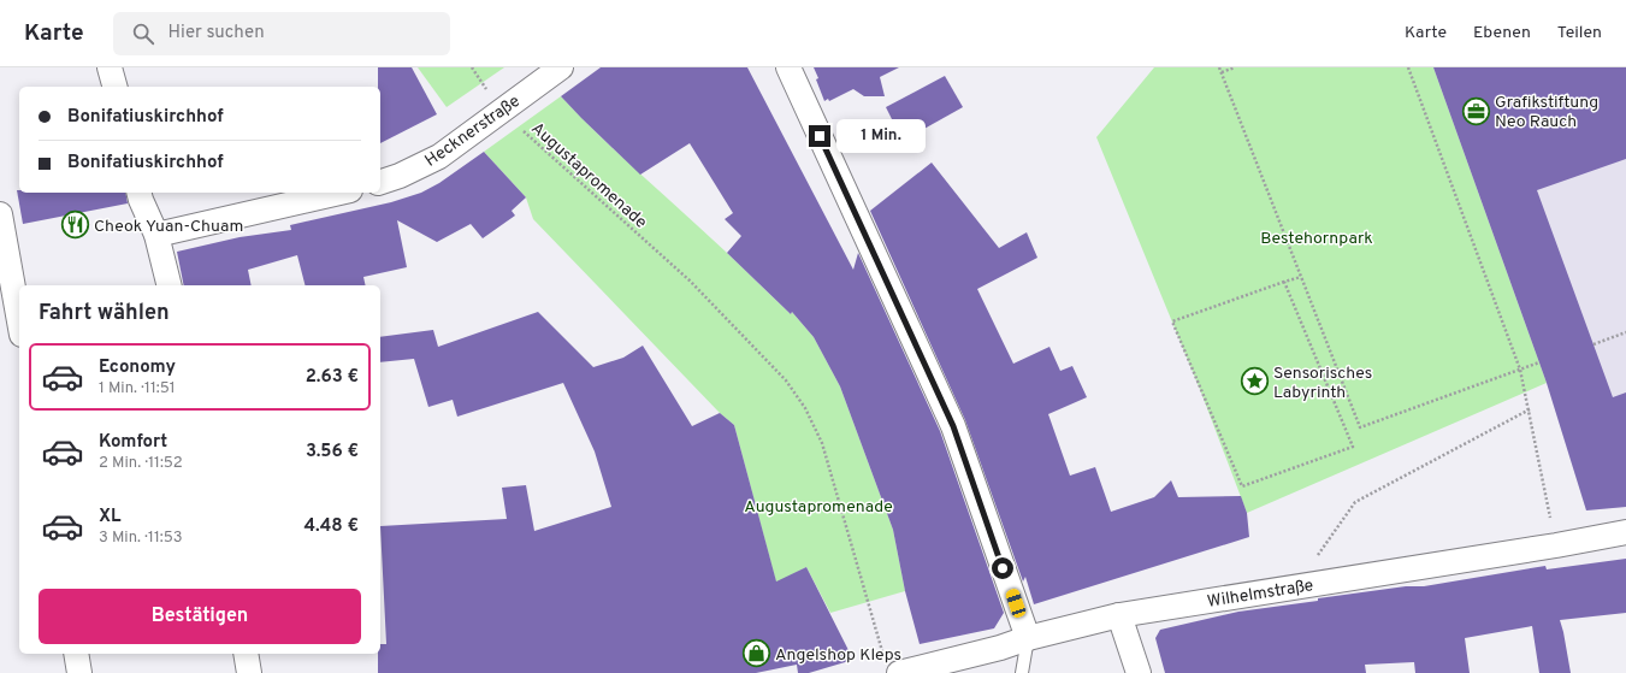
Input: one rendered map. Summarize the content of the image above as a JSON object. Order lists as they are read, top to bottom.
{
  "streets": {
    "street": ["Hecknerstraße", "Wilhelmstraße"],
    "path": ["Augustapromenade"]
  },
  "crossings": [
    ["Hecknerstraße", "Augustapromenade"]
  ],
  "parks": ["Bestehornpark", "Augustapromenade"],
  "places": {
    "office": ["Grafikstiftung Neo Rauch"],
    "restaurant": ["Cheok Yuan-Chuam"],
    "place": ["Sensorisches Labyrinth"],
    "shop": ["Angelshop Kleps"]
  },
  "page": {
    "header": "Karte",
    "search": "Hier suchen",
    "nav": ["Karte", "Ebenen", "Teilen"],
    "banner": ["Bonifatiuskirchhof", "Bonifatiuskirchhof"],
    "bubble": "1 Min.",
    "heading": "Fahrt wählen",
    "list": [
      {
        "name": "Economy",
        "note": "1 Min. · 11:51",
        "value": "2.63 €"
      },
      {
        "name": "Komfort",
        "note": "2 Min. · 11:52",
        "value": "3.56 €"
      },
      {
        "name": "XL",
        "note": "3 Min. · 11:53",
        "value": "4.48 €"
      }
    ],
    "buttons": "Bestätigen"
  }
}
